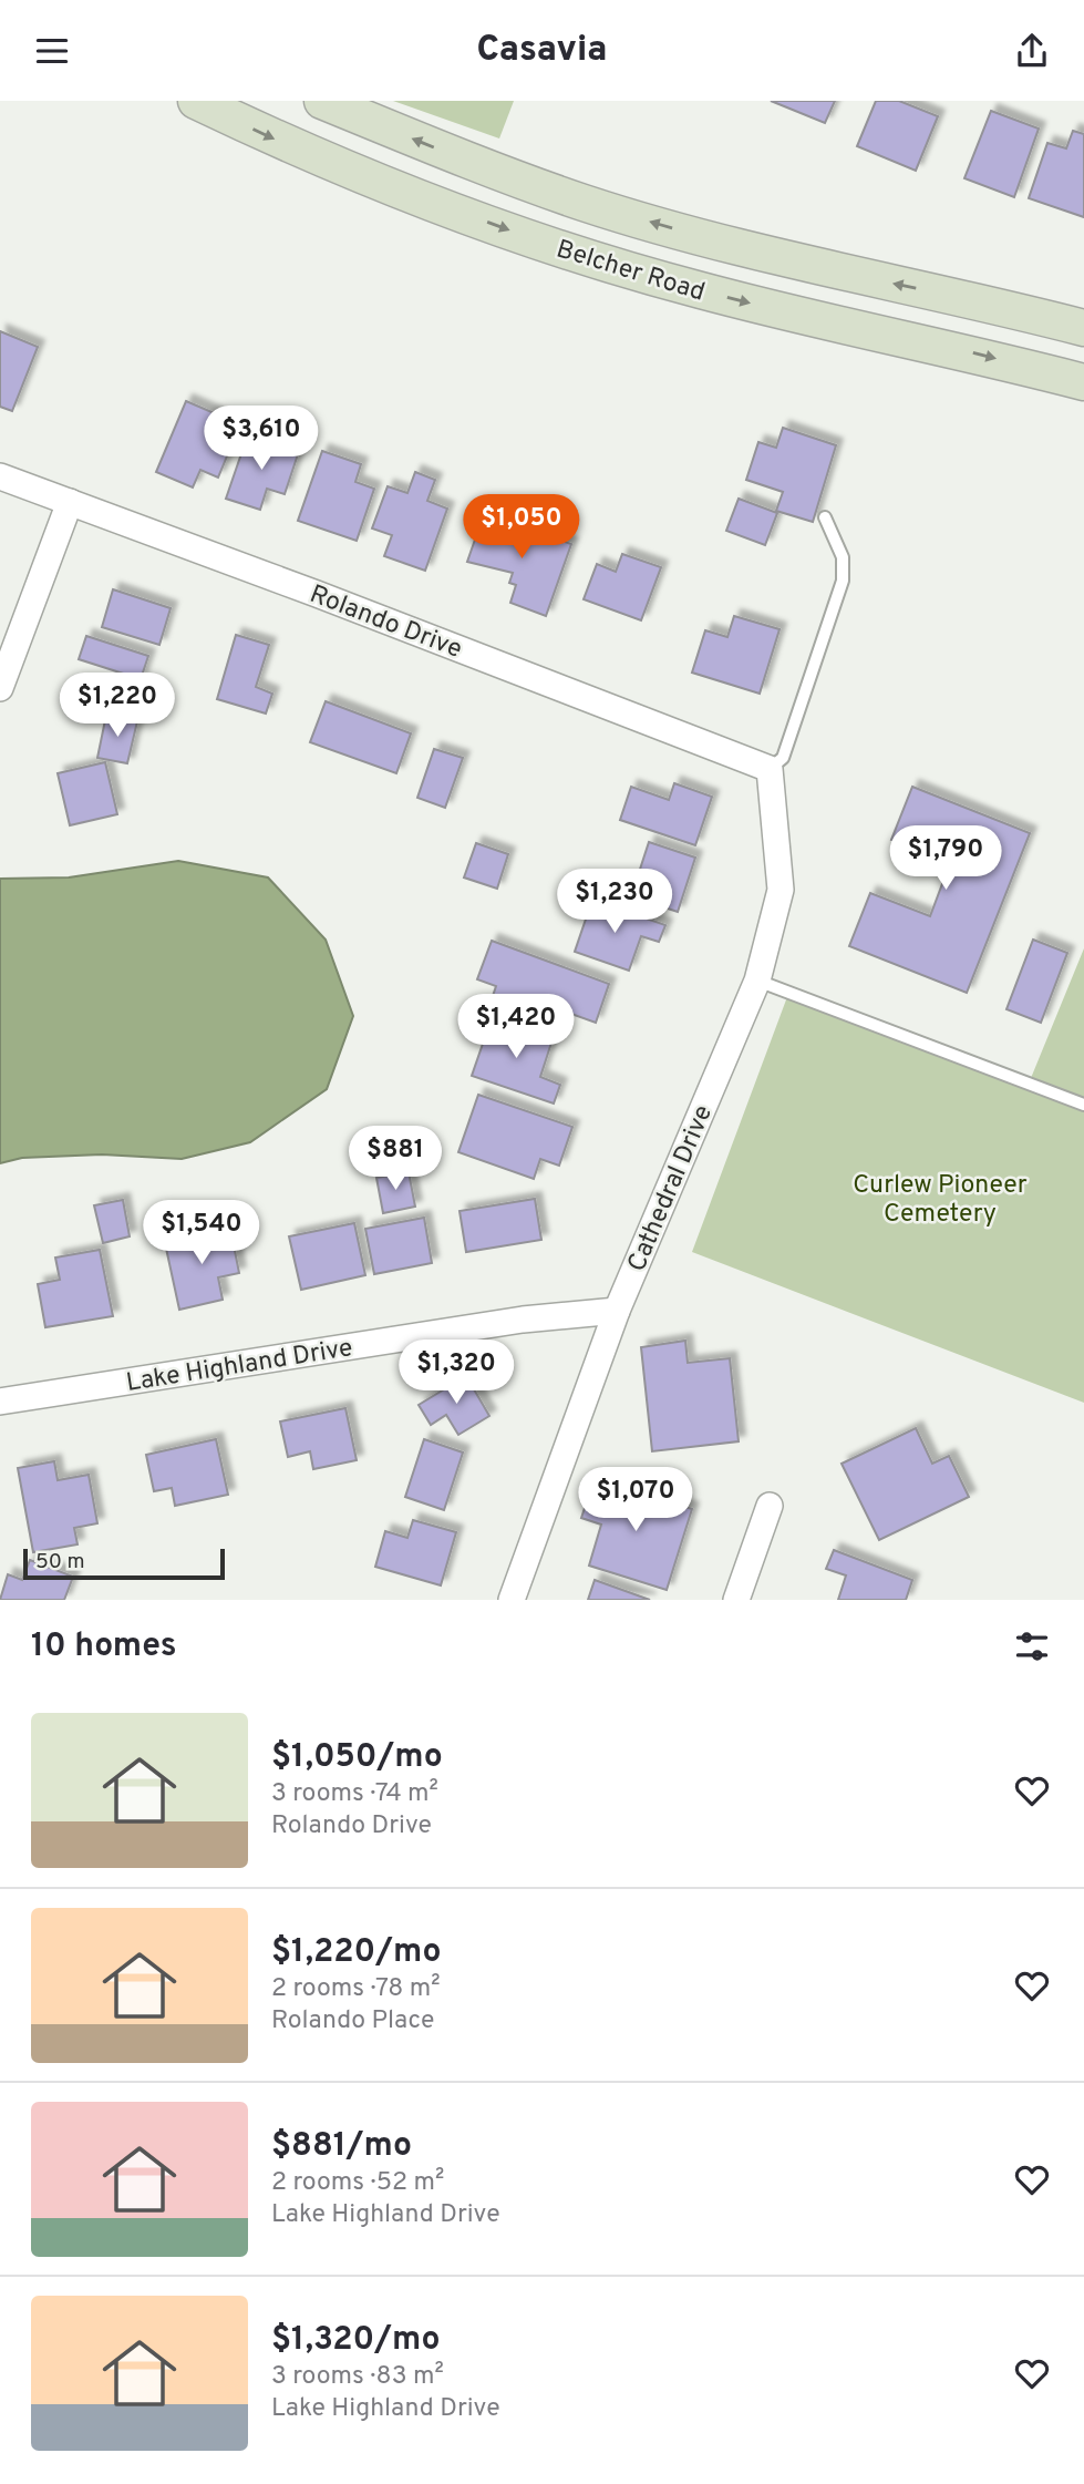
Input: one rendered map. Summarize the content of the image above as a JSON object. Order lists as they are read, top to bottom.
{
  "streets": {
    "main road": ["Belcher Road"],
    "street": ["Rolando Drive", "Cathedral Drive", "Lake Highland Drive"]
  },
  "crossings": [
    ["Rolando Drive", "Cathedral Drive"],
    ["Cathedral Drive", "Lake Highland Drive"]
  ],
  "parks": ["Curlew Pioneer Cemetery"],
  "scale_bar": "50 m",
  "page": {
    "header": "Casavia",
    "price": [
      "$3,610",
      "$1,050",
      "$1,220",
      "$1,790",
      "$1,230",
      "$1,420",
      "$881",
      "$1,540",
      "$1,320",
      "$1,070"
    ],
    "scale": "50 m",
    "heading": "10 homes",
    "list": [
      {
        "name": "$1,050/mo",
        "note": "3 rooms · 74 m² · Rolando Drive"
      },
      {
        "name": "$1,220/mo",
        "note": "2 rooms · 78 m² · Rolando Place"
      },
      {
        "name": "$881/mo",
        "note": "2 rooms · 52 m² · Lake Highland Drive"
      },
      {
        "name": "$1,320/mo",
        "note": "3 rooms · 83 m² · Lake Highland Drive"
      }
    ]
  }
}
